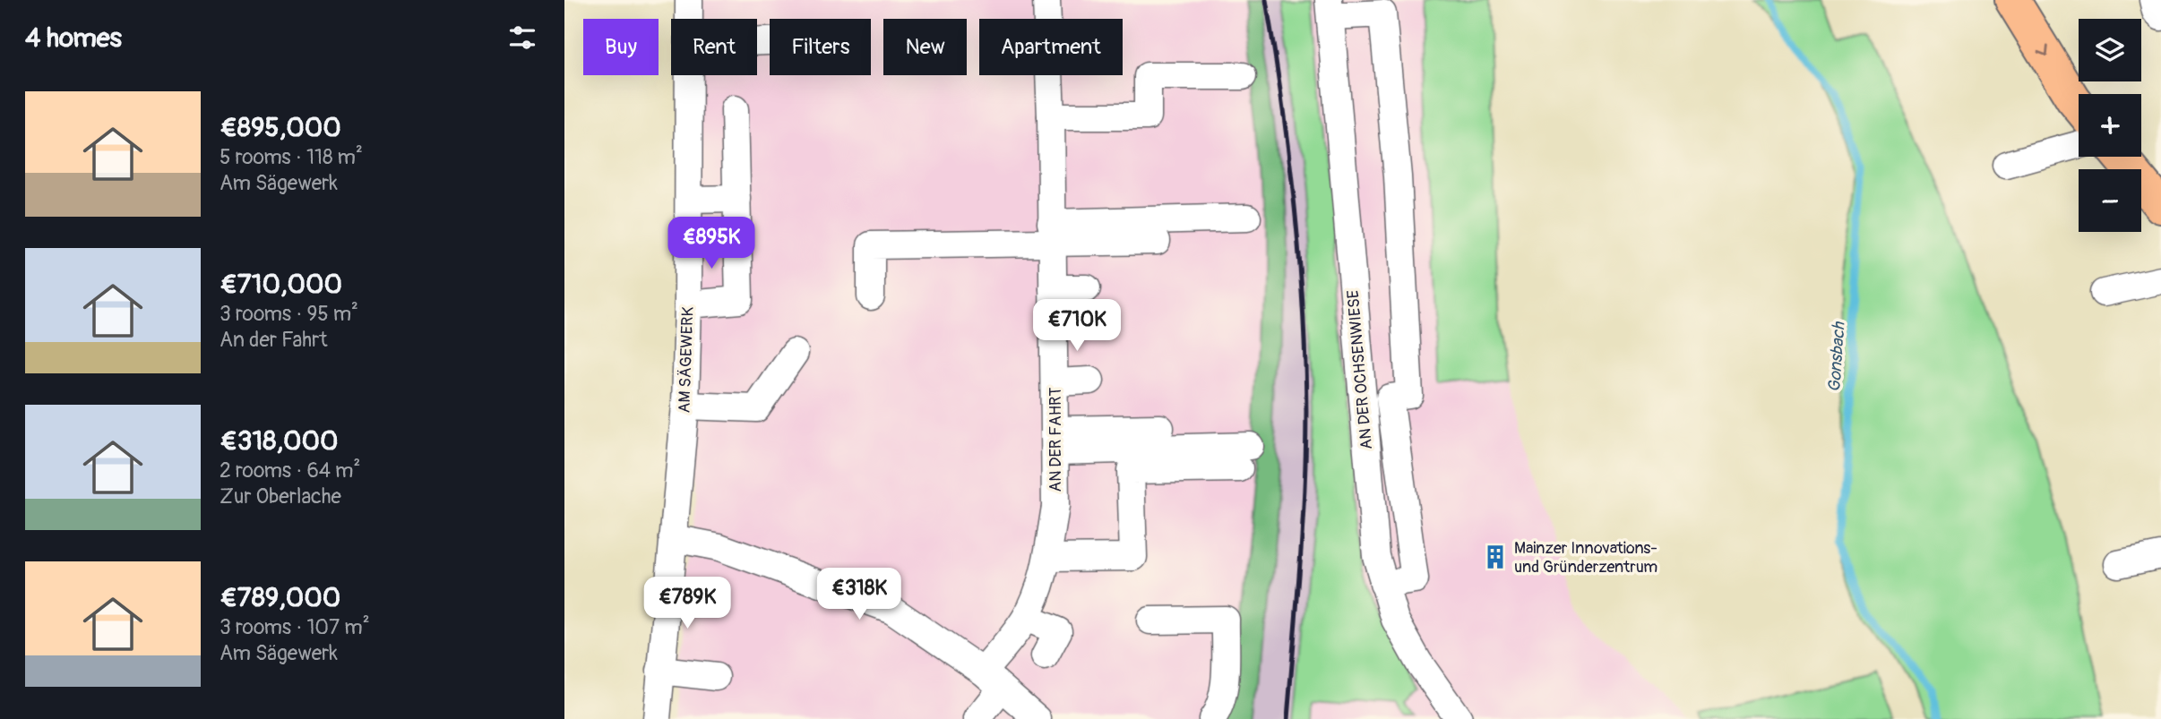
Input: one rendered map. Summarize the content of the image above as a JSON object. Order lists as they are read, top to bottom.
{
  "streets": {
    "street": ["AM SÄGEWERK", "AN DER OCHSENWIESE", "AN DER FAHRT"]
  },
  "water": ["Gonsbach"],
  "places": {
    "building": ["Mainzer Innovations- und Gründerzentrum"]
  },
  "page": {
    "heading": "4 homes",
    "map_buttons": ["+", "−"],
    "chip": [
      "Buy",
      "Rent",
      "Filters",
      "New",
      "Apartment"
    ],
    "list": [
      {
        "name": "€895,000",
        "note": "5 rooms · 118 m² · Am Sägewerk"
      },
      {
        "name": "€710,000",
        "note": "3 rooms · 95 m² · An der Fahrt"
      },
      {
        "name": "€318,000",
        "note": "2 rooms · 64 m² · Zur Oberlache"
      },
      {
        "name": "€789,000",
        "note": "3 rooms · 107 m² · Am Sägewerk"
      }
    ],
    "price": [
      "€895K",
      "€710K",
      "€318K",
      "€789K"
    ]
  }
}
